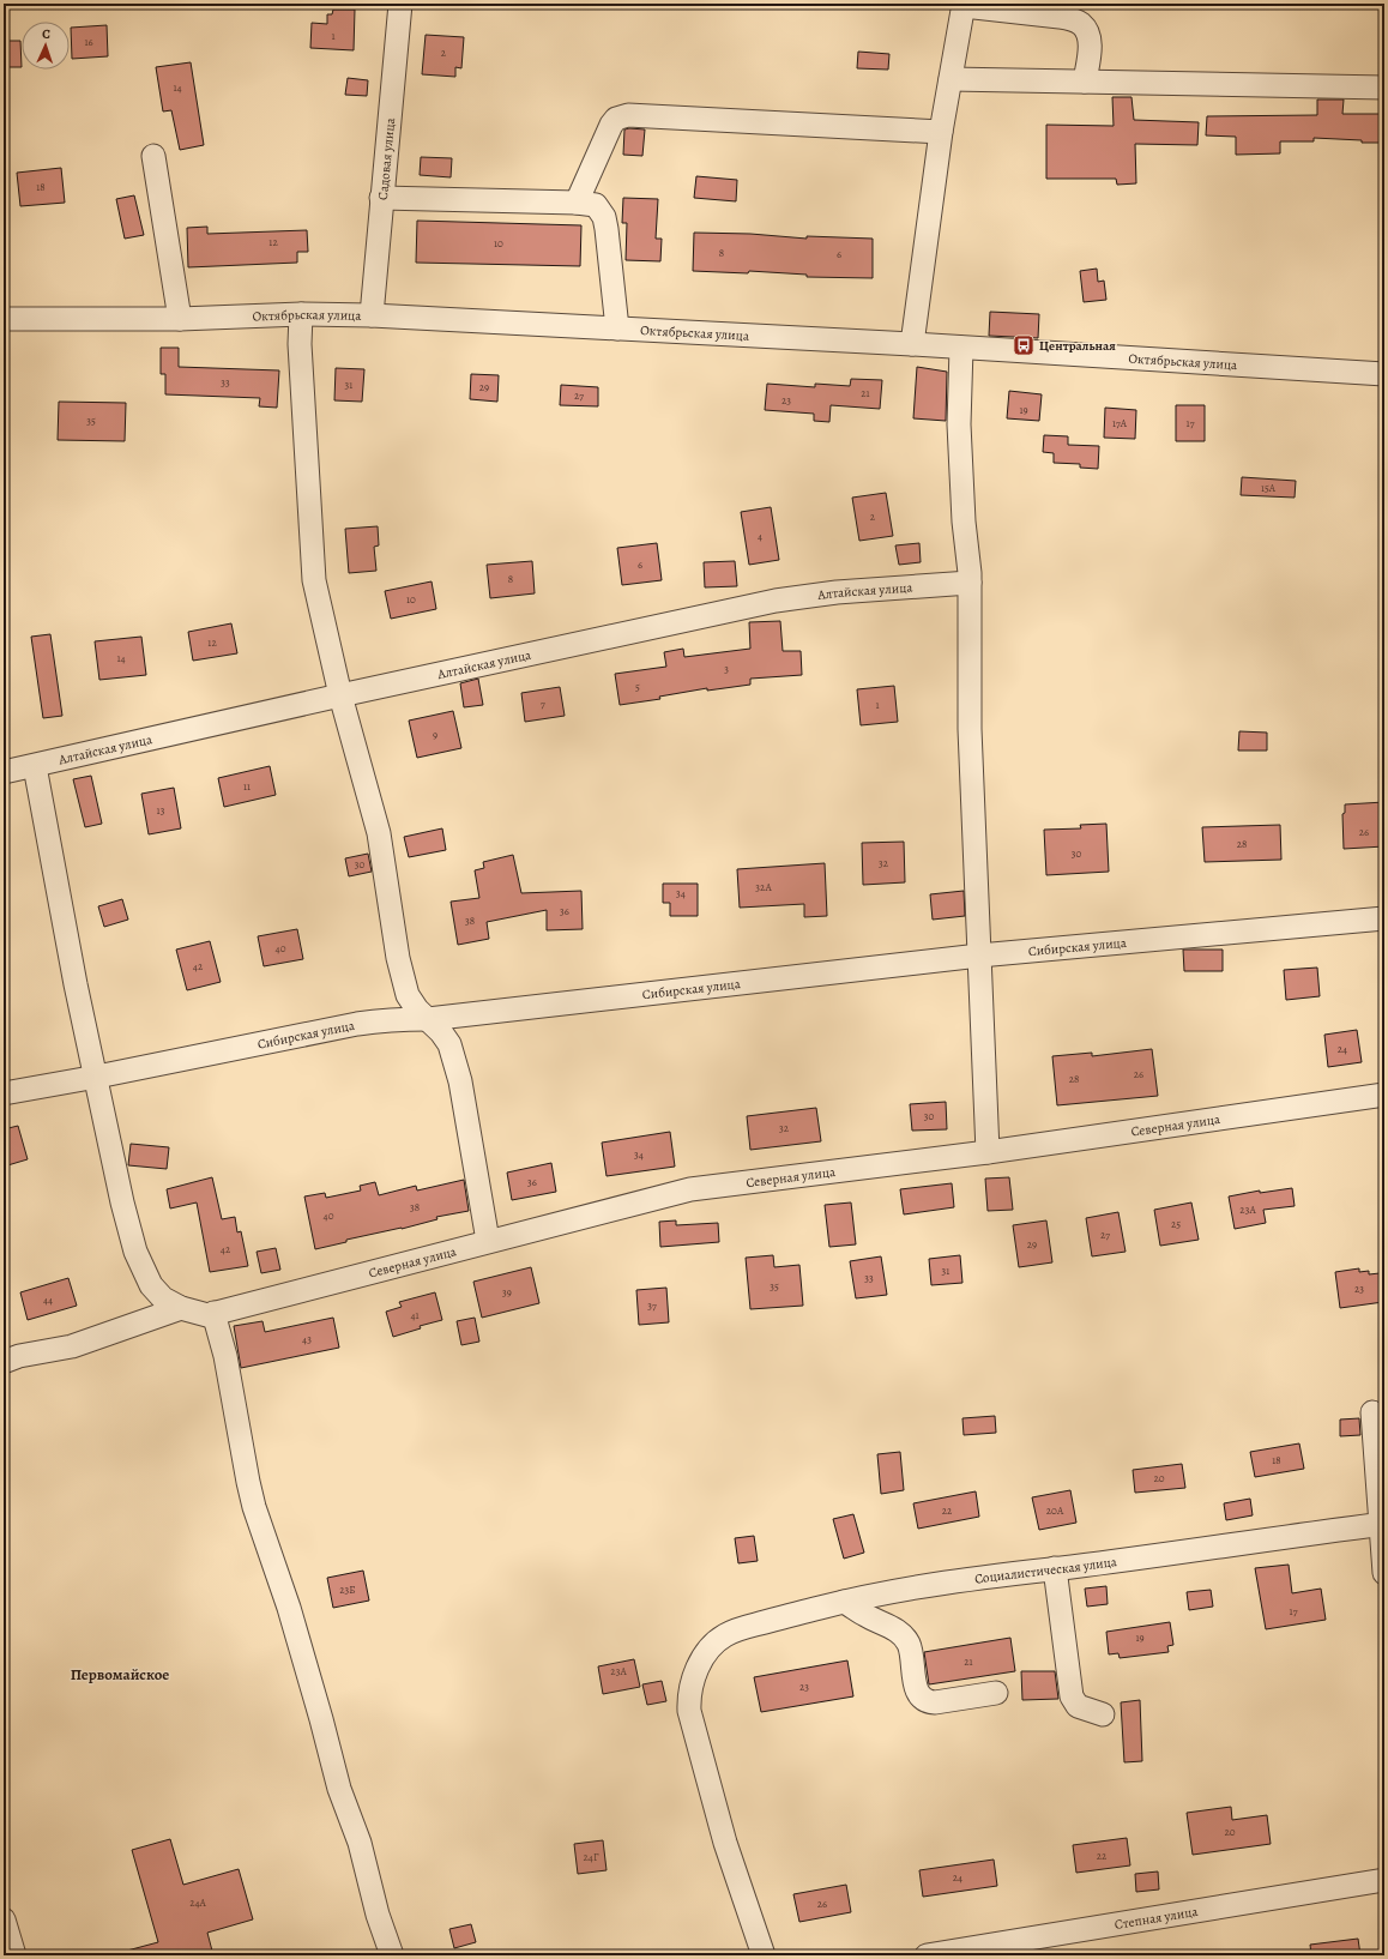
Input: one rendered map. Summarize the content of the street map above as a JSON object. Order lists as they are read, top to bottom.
{
  "streets": {
    "street": [
      "Садовая улица",
      "Октябрьская улица",
      "Алтайская улица",
      "Сибирская улица",
      "Северная улица",
      "Социалистическая улица",
      "Степная улица"
    ]
  },
  "crossings": [
    ["Садовая улица", "Октябрьская улица"]
  ],
  "districts": ["Первомайское"],
  "places": {
    "bus stop": ["Центральная"]
  },
  "house_numbers": [
    "1",
    "16",
    "2",
    "14",
    "18",
    "12",
    "10",
    "8",
    "6",
    "33",
    "31",
    "29",
    "21",
    "27",
    "23",
    "19",
    "35",
    "17А",
    "17",
    "15А",
    "2",
    "4",
    "6",
    "8",
    "10",
    "12",
    "14",
    "3",
    "5",
    "7",
    "1",
    "9",
    "11",
    "13",
    "26",
    "28",
    "30",
    "32",
    "30",
    "32А",
    "34",
    "36",
    "38",
    "40",
    "42",
    "24",
    "26",
    "28",
    "30",
    "32",
    "34",
    "36",
    "38",
    "23А",
    "40",
    "25",
    "27",
    "29",
    "42",
    "31",
    "33",
    "35",
    "23",
    "39",
    "44",
    "37",
    "41",
    "43",
    "18",
    "20",
    "22",
    "20А",
    "23Б",
    "17",
    "19",
    "21",
    "23А",
    "23",
    "20",
    "22",
    "24Г",
    "24",
    "24А",
    "26"
  ],
  "north": "top"
}
